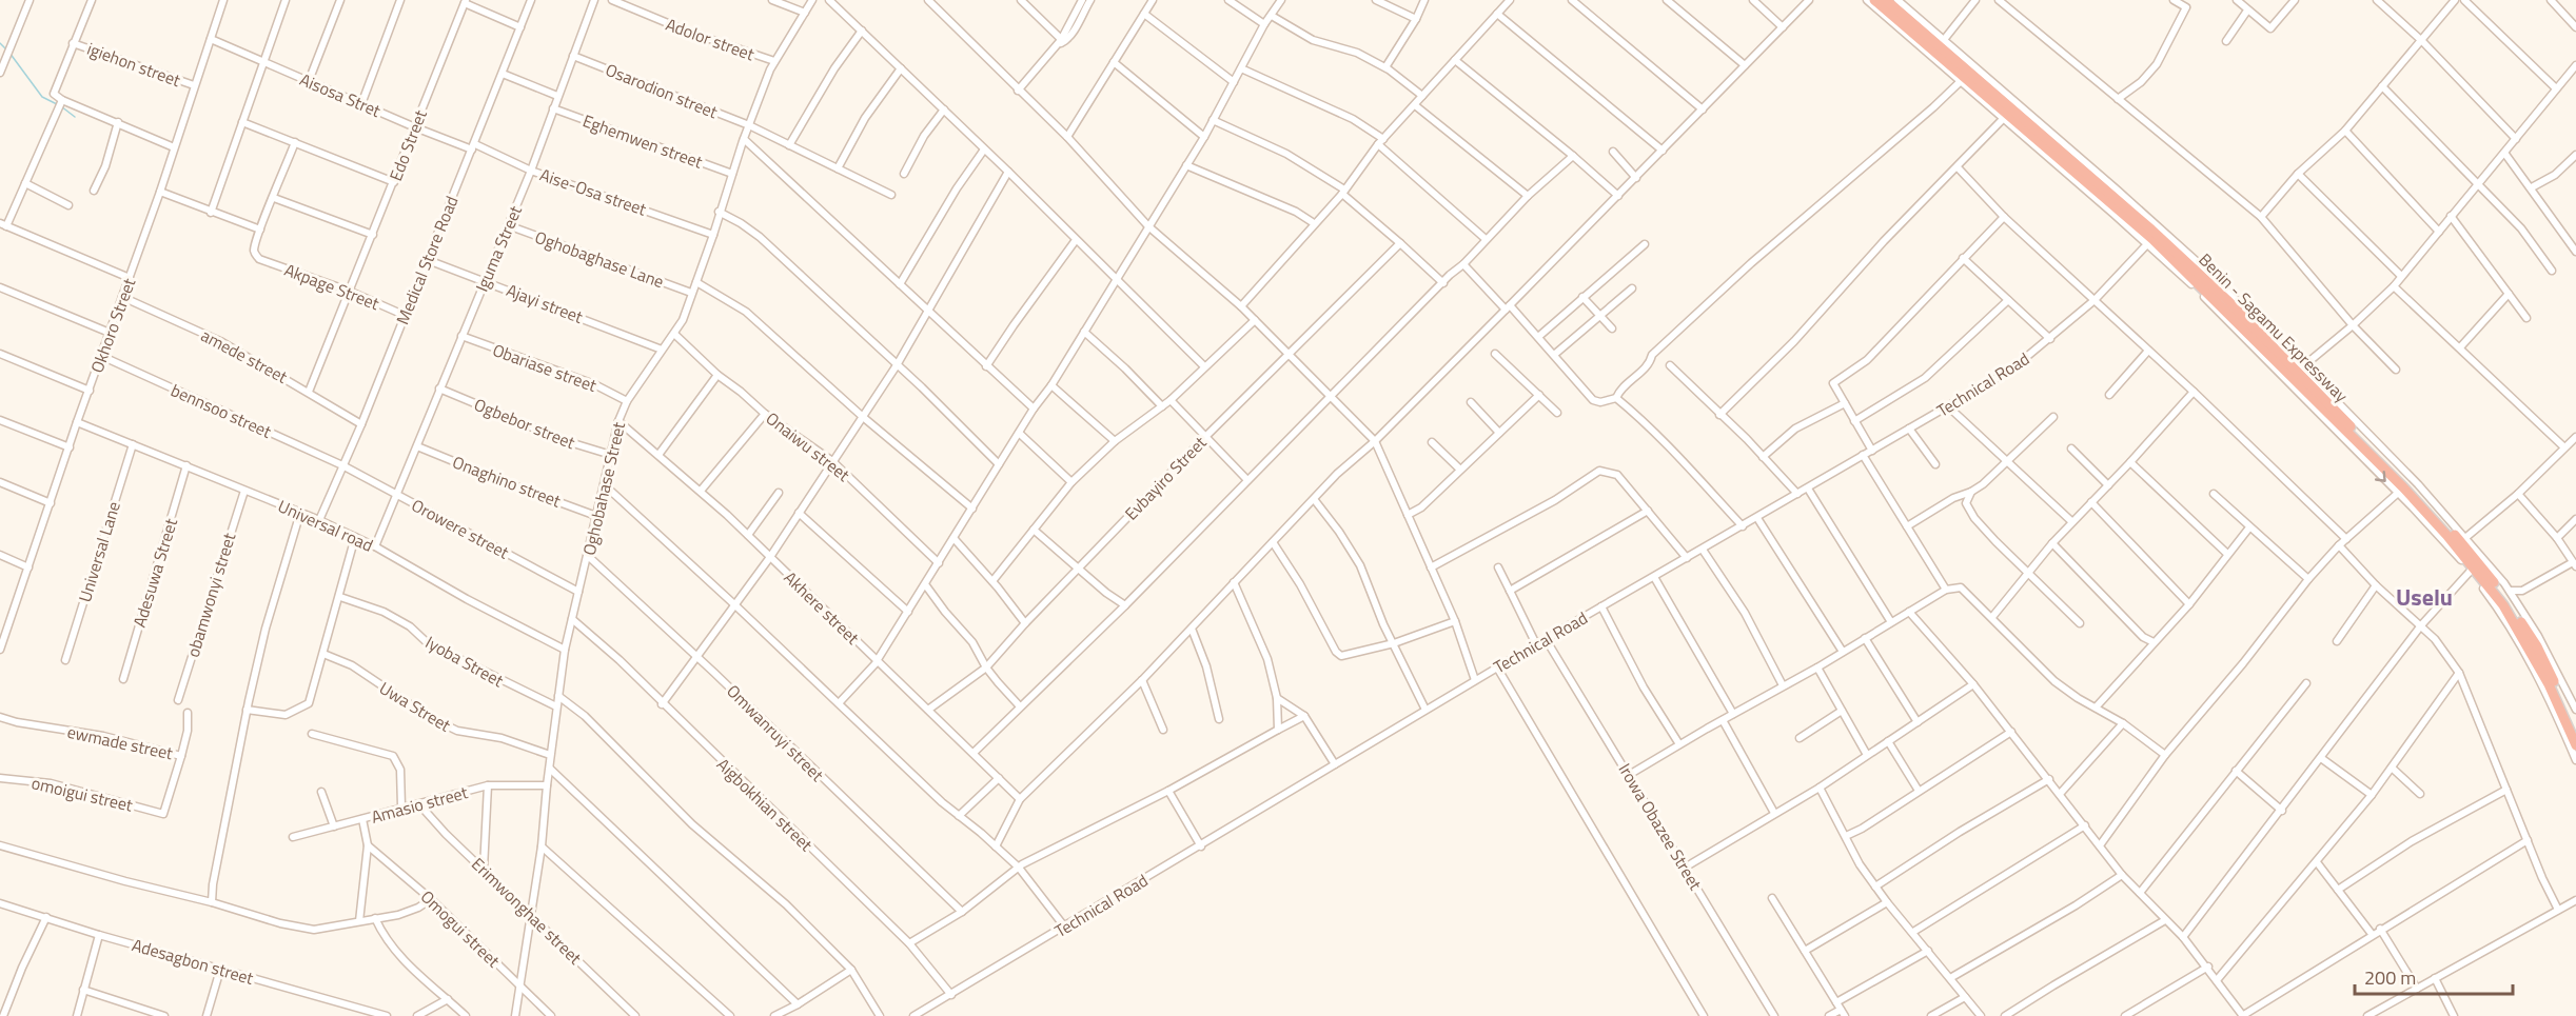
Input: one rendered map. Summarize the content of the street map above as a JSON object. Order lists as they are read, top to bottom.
{
  "streets": {
    "highway": ["Benin - Sagamu Expressway"],
    "street": [
      "Adolor street",
      "igiehon street",
      "Osarodion street",
      "Aisosa Stret",
      "Eghemwen street",
      "Edo Street",
      "Aise-Osa street",
      "Iguma Street",
      "Oghobaghase Lane",
      "Medical Store Road",
      "Akpage Street",
      "Ajayi street",
      "Okhoro Street",
      "amede street",
      "Obariase street",
      "Technical Road",
      "bennsoo street",
      "Ogbebor street",
      "Onaiwu street",
      "Evbayiro Street",
      "Onaghino street",
      "Oghobahase Street",
      "Universal road",
      "Orowere street",
      "Universal Lane",
      "Adesuwa Street",
      "obamwonyi street",
      "Akhere street",
      "Iyoba Street",
      "Uwa Street",
      "Omwanruyi street",
      "ewmade street",
      "omoigui street",
      "Amasio street",
      "Aigbokhian street",
      "Irowa Obazee Street",
      "Erimwonghae street",
      "Omogui street",
      "Adesagbon street"
    ]
  },
  "crossings": [
    ["Adolor street", "Oghobahase Street"],
    ["igiehon street", "Okhoro Street"],
    ["Osarodion street", "Iguma Street"],
    ["Osarodion street", "Oghobahase Street"],
    ["Aisosa Stret", "Edo Street"],
    ["Aisosa Stret", "Aise-Osa street"],
    ["Aisosa Stret", "Medical Store Road"],
    ["Aisosa Stret", "Okhoro Street"],
    ["Eghemwen street", "Iguma Street"],
    ["Eghemwen street", "Oghobahase Street"],
    ["Edo Street", "Akpage Street"],
    ["Edo Street", "amede street"],
    ["Aise-Osa street", "Iguma Street"],
    ["Aise-Osa street", "Medical Store Road"],
    ["Aise-Osa street", "Oghobahase Street"],
    ["Iguma Street", "Oghobaghase Lane"],
    ["Iguma Street", "Ajayi street"],
    ["Iguma Street", "Obariase street"],
    ["Iguma Street", "Ogbebor street"],
    ["Iguma Street", "Onaghino street"],
    ["Iguma Street", "Universal road"],
    ["Iguma Street", "Orowere street"],
    ["Oghobaghase Lane", "Oghobahase Street"],
    ["Medical Store Road", "Akpage Street"],
    ["Medical Store Road", "Ajayi street"],
    ["Medical Store Road", "amede street"],
    ["Medical Store Road", "bennsoo street"],
    ["Medical Store Road", "Universal road"],
    ["Medical Store Road", "Orowere street"],
    ["Ajayi street", "Oghobahase Street"],
    ["Okhoro Street", "amede street"],
    ["Okhoro Street", "bennsoo street"],
    ["Okhoro Street", "Universal road"],
    ["Obariase street", "Oghobahase Street"],
    ["Technical Road", "Aigbokhian street"],
    ["Technical Road", "Irowa Obazee Street"],
    ["bennsoo street", "Orowere street"],
    ["Ogbebor street", "Oghobahase Street"],
    ["Onaiwu street", "Oghobahase Street"],
    ["Evbayiro Street", "Akhere street"],
    ["Onaghino street", "Oghobahase Street"],
    ["Oghobahase Street", "Universal road"],
    ["Oghobahase Street", "Orowere street"],
    ["Oghobahase Street", "Akhere street"],
    ["Oghobahase Street", "Iyoba Street"],
    ["Oghobahase Street", "Uwa Street"],
    ["Oghobahase Street", "Omwanruyi street"],
    ["Oghobahase Street", "Amasio street"],
    ["Oghobahase Street", "Aigbokhian street"],
    ["Oghobahase Street", "Erimwonghae street"],
    ["Oghobahase Street", "Omogui street"],
    ["Universal road", "Universal Lane"],
    ["Universal road", "Adesuwa Street"],
    ["Universal road", "obamwonyi street"],
    ["ewmade street", "omoigui street"],
    ["Amasio street", "Erimwonghae street"]
  ],
  "districts": ["Uselu"],
  "scale_bar": "200 m"
}
